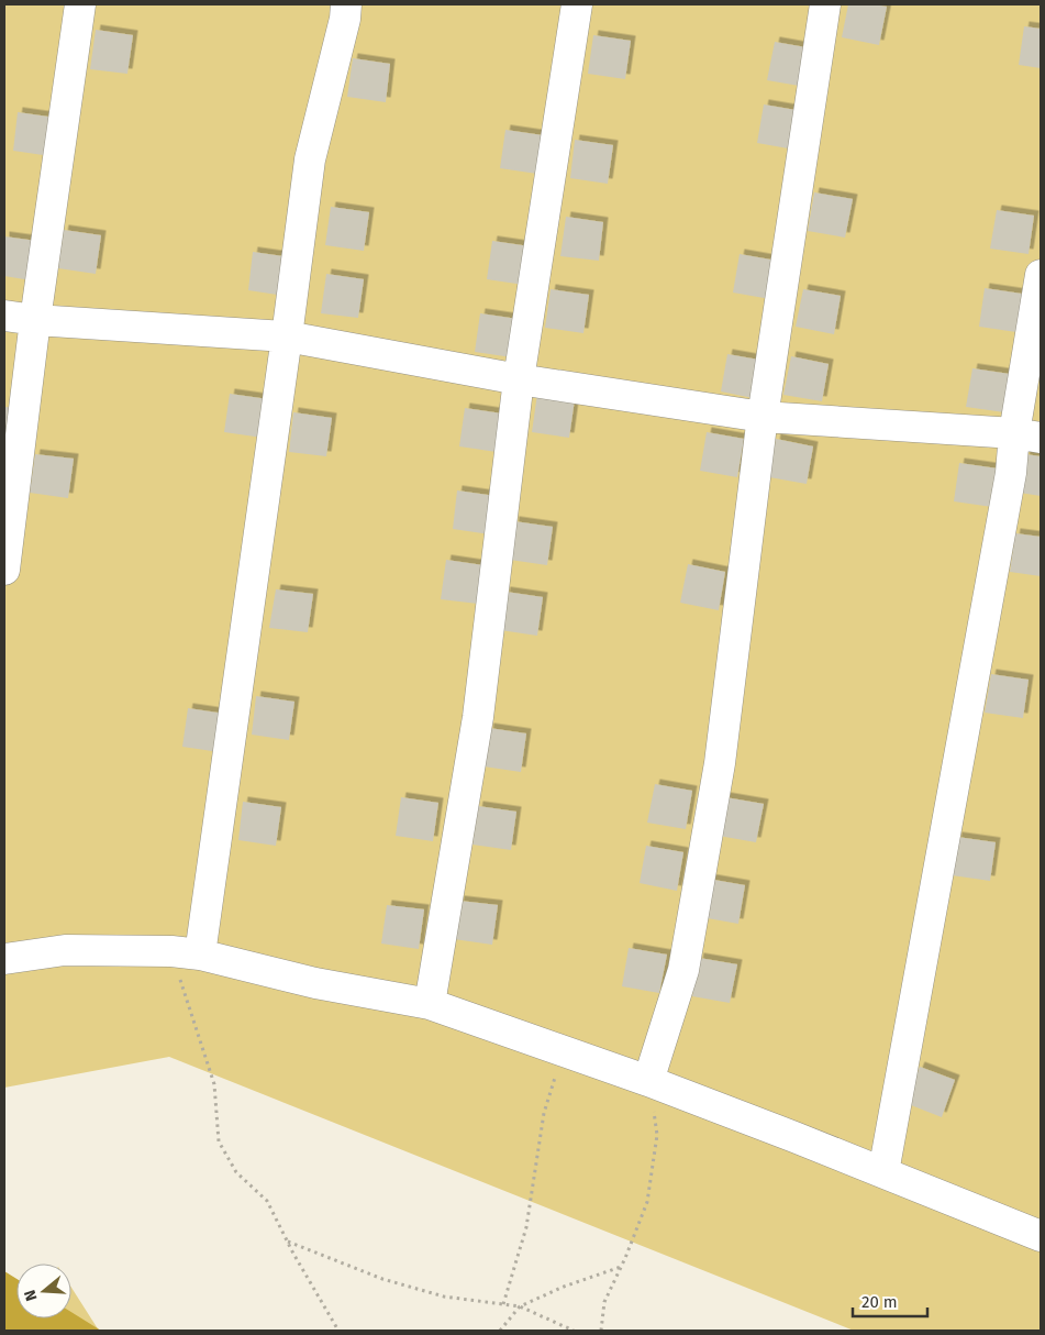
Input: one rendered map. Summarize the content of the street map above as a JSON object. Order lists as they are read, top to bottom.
{
  "scale_bar": "20 m",
  "north": "left"
}
